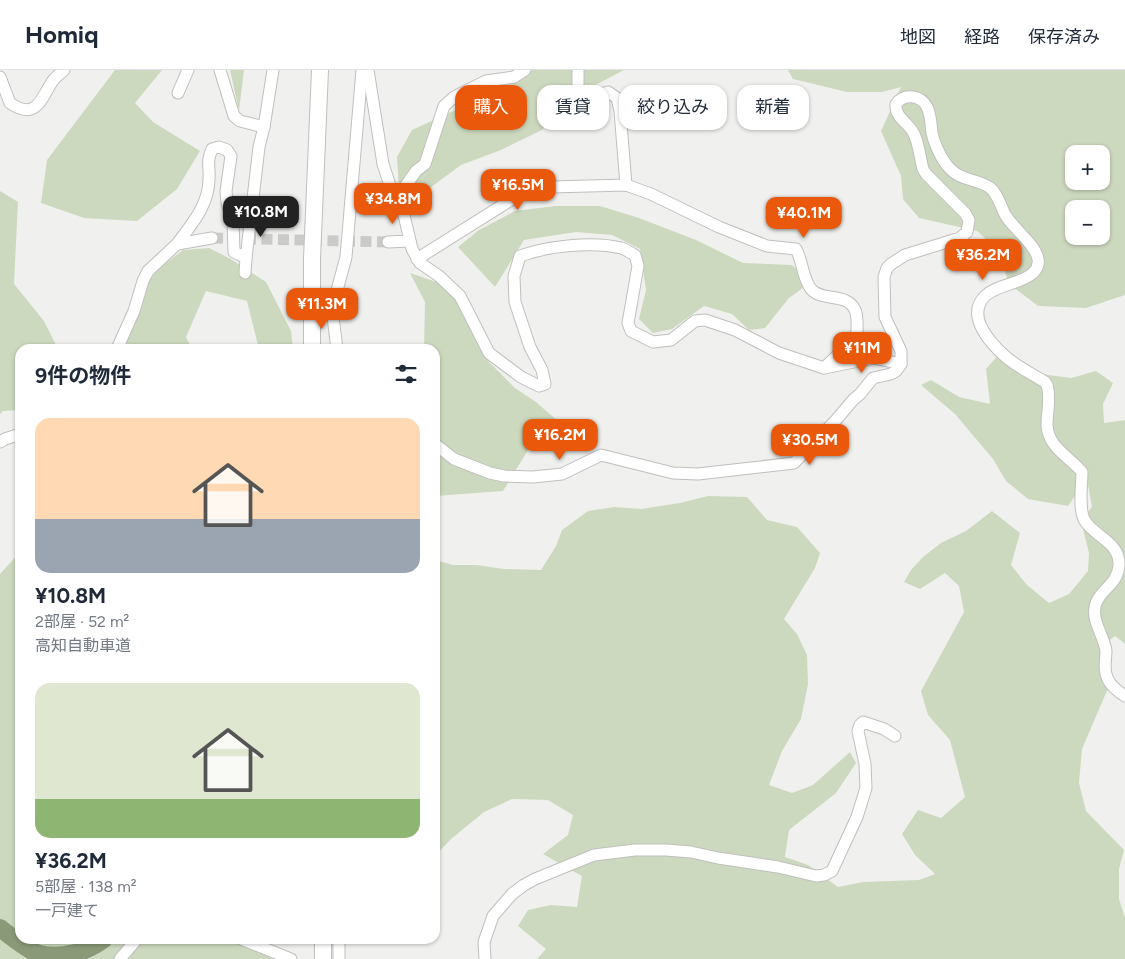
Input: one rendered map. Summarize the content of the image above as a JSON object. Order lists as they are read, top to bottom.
{
  "page": {
    "header": "Homiq",
    "nav": ["地図", "経路", "保存済み"],
    "chip": [
      "購入",
      "賃貸",
      "絞り込み",
      "新着"
    ],
    "map_buttons": ["+", "−"],
    "price": [
      "¥16.5M",
      "¥34.8M",
      "¥10.8M",
      "¥40.1M",
      "¥36.2M",
      "¥11.3M",
      "¥11M",
      "¥16.2M",
      "¥30.5M"
    ],
    "heading": "9件の物件",
    "list": [
      {
        "name": "¥10.8M",
        "note": "2部屋 · 52 m² · 高知自動車道"
      },
      {
        "name": "¥36.2M",
        "note": "5部屋 · 138 m² · 一戸建て"
      }
    ]
  }
}
